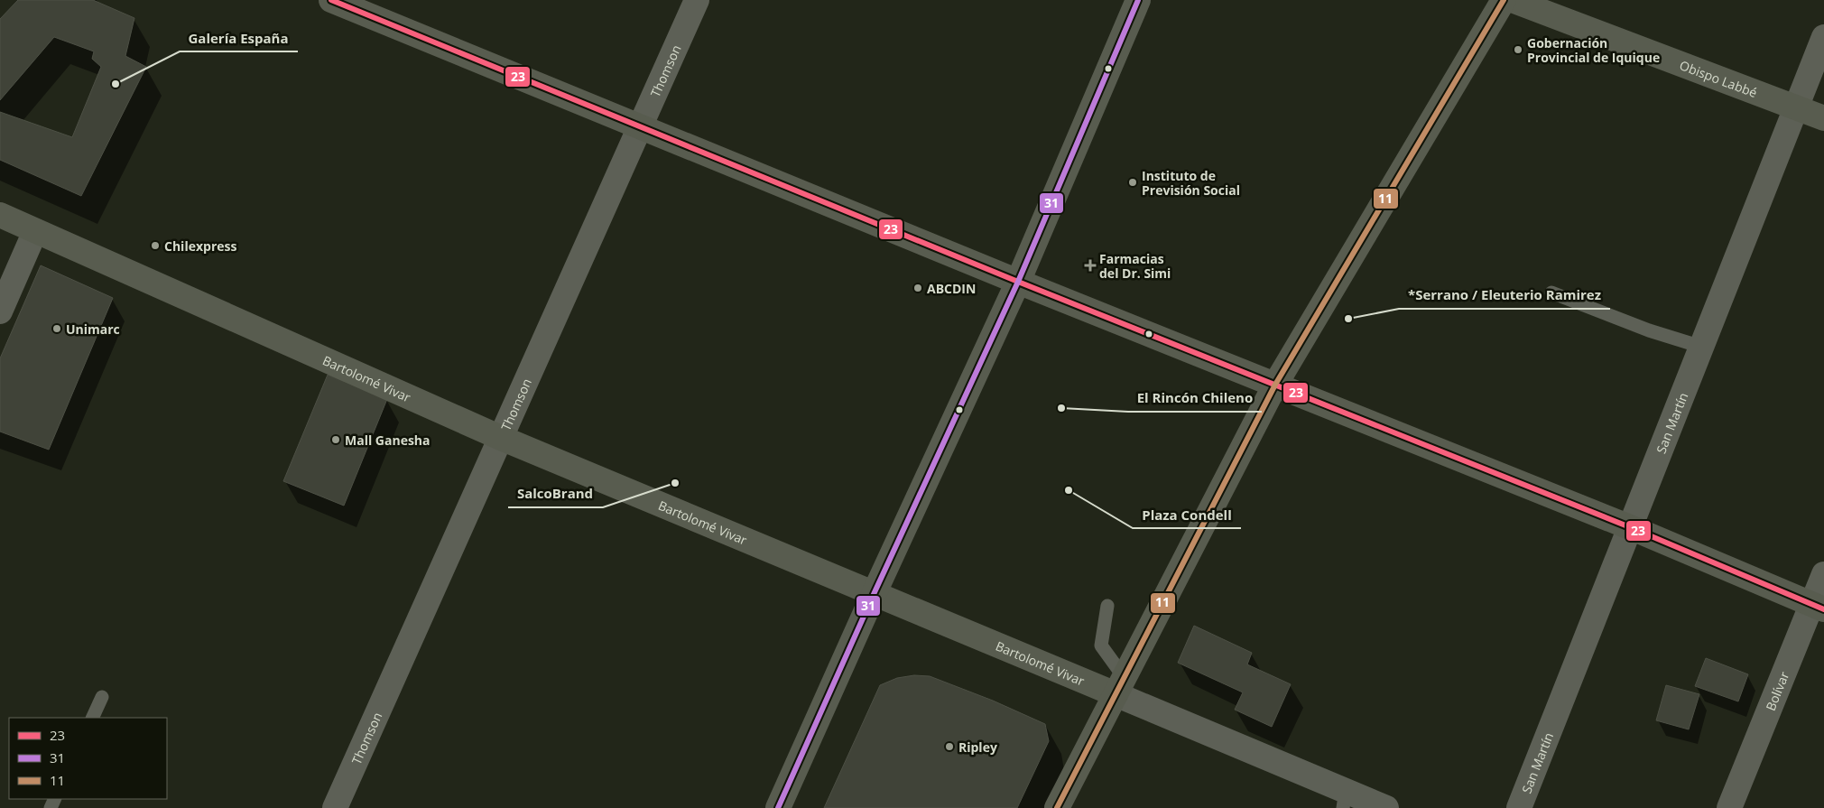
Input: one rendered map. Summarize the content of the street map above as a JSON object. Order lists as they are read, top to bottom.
{
  "streets": {
    "street": [
      "Thomson",
      "Obispo Labbé",
      "Bartolomé Vivar",
      "San Martín",
      "Bolívar"
    ]
  },
  "crossings": [
    ["Thomson", "Bartolomé Vivar"],
    ["Obispo Labbé", "San Martín"]
  ],
  "places": {
    "other": [
      "Gobernación Provincial de Iquique",
      "Galería España",
      "Instituto de Previsión Social",
      "Chilexpress",
      "ABCDIN",
      "*Serrano / Eleuterio Ramirez",
      "Unimarc",
      "El Rincón Chileno",
      "Mall Ganesha",
      "SalcoBrand",
      "Plaza Condell",
      "Ripley"
    ],
    "health": ["Farmacias del Dr. Simi"]
  },
  "lines": ["transit line 23", "transit line 31", "transit line 11"],
  "legend": ["23", "31", "11"]
}
